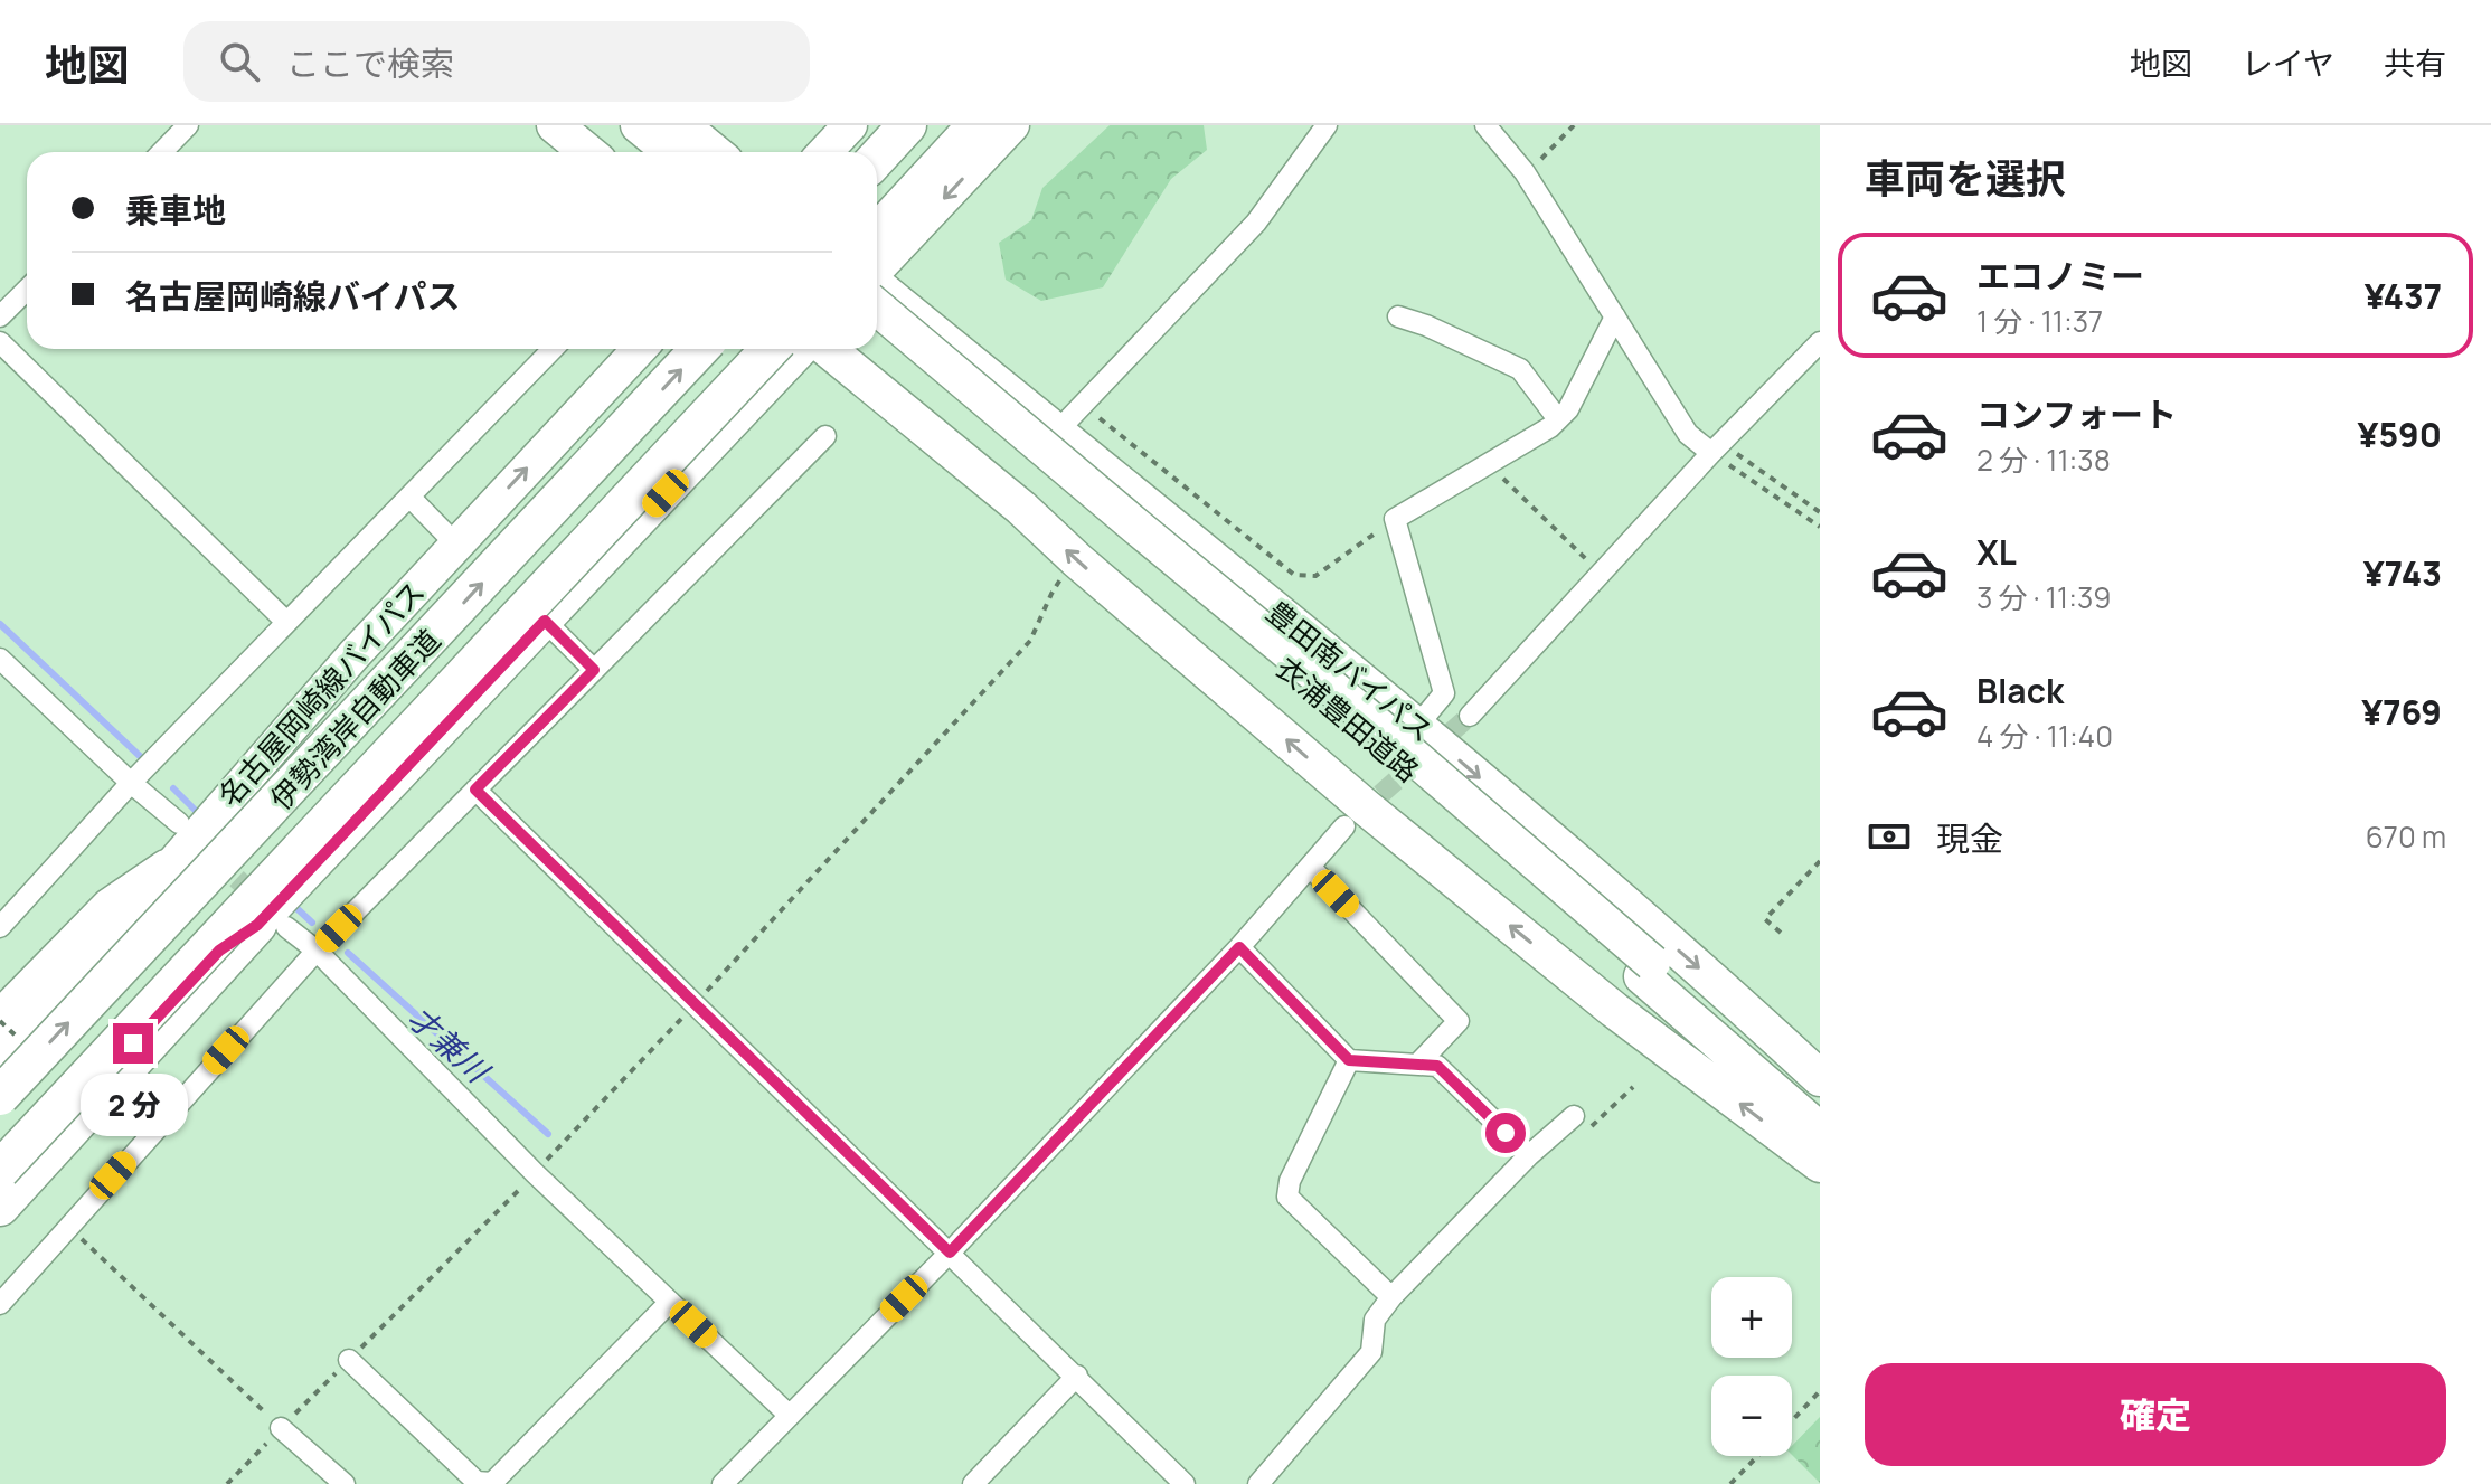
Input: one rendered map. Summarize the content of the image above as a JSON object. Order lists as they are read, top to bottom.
{
  "streets": {
    "highway": ["豊田南バイパス", "伊勢湾岸自動車道", "衣浦豊田道路"],
    "main road": ["名古屋岡崎線バイパス"]
  },
  "water": ["才兼川"],
  "page": {
    "header": "地図",
    "search": "ここで検索",
    "nav": ["地図", "レイヤ", "共有"],
    "heading": "車両を選択",
    "banner": ["乗車地", "名古屋岡崎線バイパス"],
    "list": [
      {
        "name": "エコノミー",
        "note": "1 分 · 11:37",
        "value": "¥437"
      },
      {
        "name": "コンフォート",
        "note": "2 分 · 11:38",
        "value": "¥590"
      },
      {
        "name": "XL",
        "note": "3 分 · 11:39",
        "value": "¥743"
      },
      {
        "name": "Black",
        "note": "4 分 · 11:40",
        "value": "¥769"
      }
    ],
    "pay": ["現金", "670 m"],
    "bubble": "2 分",
    "map_buttons": ["+", "−"],
    "buttons": "確定"
  }
}
